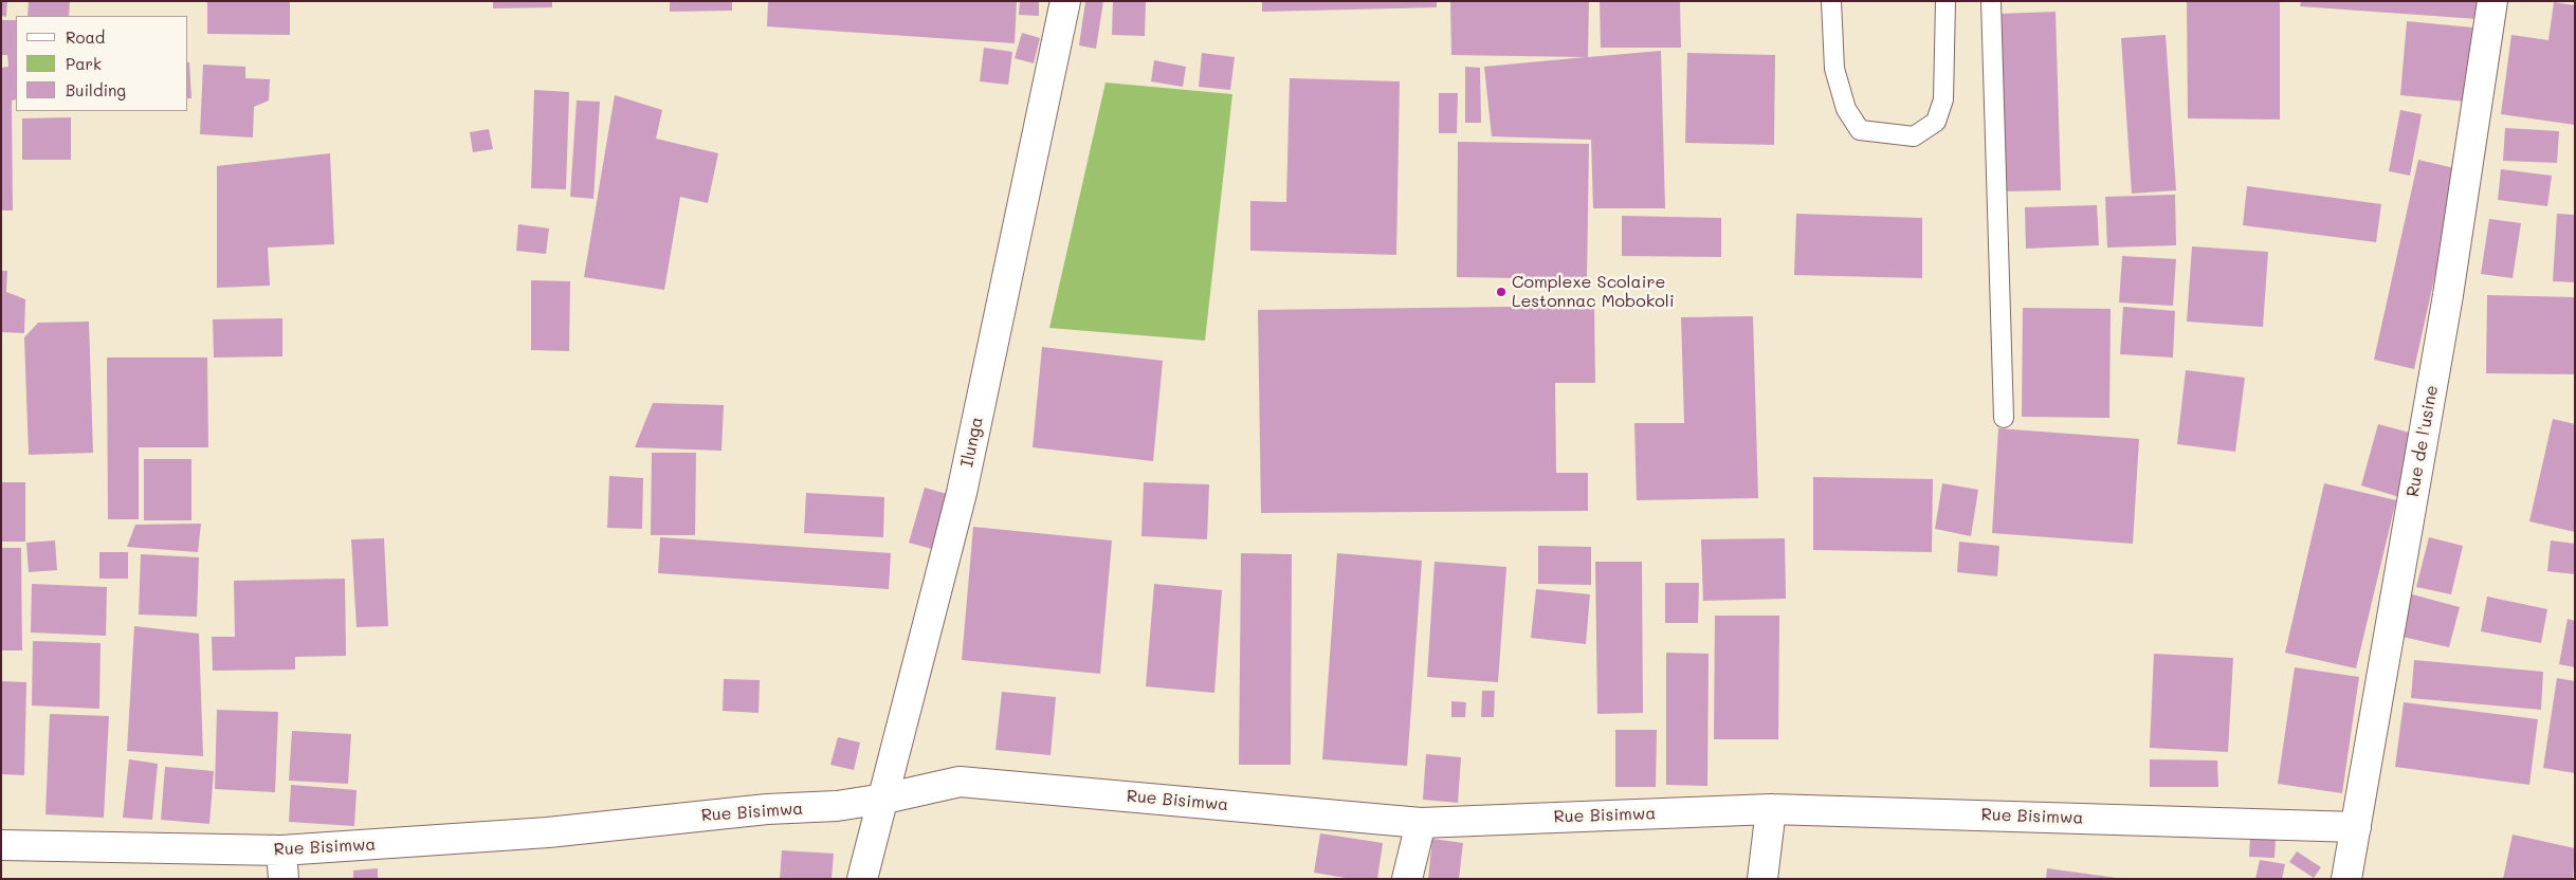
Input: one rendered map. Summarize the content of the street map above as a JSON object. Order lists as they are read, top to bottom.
{
  "streets": {
    "street": ["Rue de l'usine", "Ilunga", "Rue Bisimwa"]
  },
  "crossings": [
    ["Rue de l'usine", "Rue Bisimwa"],
    ["Ilunga", "Rue Bisimwa"]
  ],
  "places": ["Complexe Scolaire Lestonnac Mobokoli"],
  "legend": ["Road", "Park", "Building"]
}
